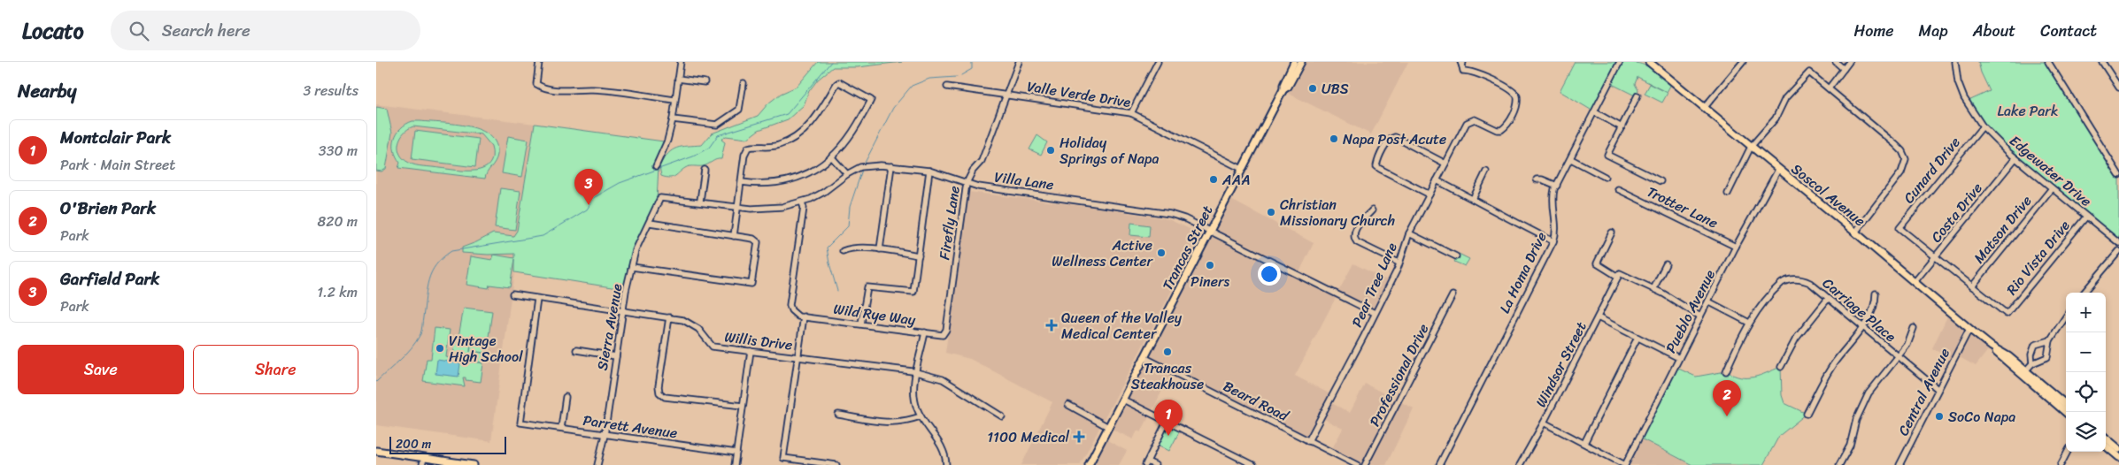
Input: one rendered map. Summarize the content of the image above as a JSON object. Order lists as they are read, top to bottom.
{
  "streets": {
    "main road": ["Soscol Avenue", "Trancas Street"],
    "street": [
      "Valle Verde Drive",
      "Cunard Drive",
      "Edgewater Drive",
      "Villa Lane",
      "Trotter Lane",
      "Costa Drive",
      "Firefly Lane",
      "Matson Drive",
      "Rio Vista Drive",
      "La Homa Drive",
      "Pear Tree Lane",
      "Carriage Place",
      "Pueblo Avenue",
      "Wild Rye Way",
      "Sierra Avenue",
      "Willis Drive",
      "Windsor Street",
      "Professional Drive",
      "Central Avenue",
      "Beard Road",
      "Parrett Avenue"
    ]
  },
  "crossings": [
    ["Valle Verde Drive", "Firefly Lane"],
    ["Valle Verde Drive", "Trancas Street"],
    ["Cunard Drive", "Edgewater Drive"],
    ["Cunard Drive", "Costa Drive"],
    ["Edgewater Drive", "Costa Drive"],
    ["Edgewater Drive", "Matson Drive"],
    ["Edgewater Drive", "Rio Vista Drive"],
    ["Villa Lane", "Firefly Lane"],
    ["Villa Lane", "Trancas Street"],
    ["Villa Lane", "Pear Tree Lane"],
    ["Villa Lane", "Sierra Avenue"],
    ["Soscol Avenue", "Costa Drive"],
    ["Soscol Avenue", "Pueblo Avenue"],
    ["Soscol Avenue", "Central Avenue"],
    ["Trotter Lane", "Pueblo Avenue"],
    ["Firefly Lane", "Wild Rye Way"],
    ["Matson Drive", "Rio Vista Drive"],
    ["Trancas Street", "Beard Road"],
    ["Pear Tree Lane", "Beard Road"],
    ["Carriage Place", "Central Avenue"],
    ["Sierra Avenue", "Willis Drive"],
    ["Sierra Avenue", "Parrett Avenue"],
    ["Willis Drive", "Parrett Avenue"]
  ],
  "parks": ["Lake Park"],
  "places": {
    "other": [
      "UBS",
      "Napa Post Acute",
      "Holiday Springs of Napa",
      "AAA",
      "Christian Missionary Church",
      "Active Wellness Center",
      "Piners",
      "Vintage High School",
      "Trancas Steakhouse",
      "SoCo Napa"
    ],
    "health": ["Queen of the Valley Medical Center", "1100 Medical"]
  },
  "scale_bar": "200 m",
  "page": {
    "header": "Locato",
    "search": "Search here",
    "nav": [
      "Home",
      "Map",
      "About",
      "Contact"
    ],
    "heading": ["Nearby", "3 results"],
    "list": [
      {
        "mark": "1",
        "name": "Montclair Park",
        "note": "Park · Main Street",
        "value": "330 m"
      },
      {
        "mark": "2",
        "name": "O'Brien Park",
        "note": "Park",
        "value": "820 m"
      },
      {
        "mark": "3",
        "name": "Garfield Park",
        "note": "Park",
        "value": "1.2 km"
      }
    ],
    "pins": ["3", "2", "1"],
    "map_buttons": ["+", "−"],
    "buttons": ["Save", "Share"],
    "scale": "200 m"
  }
}
